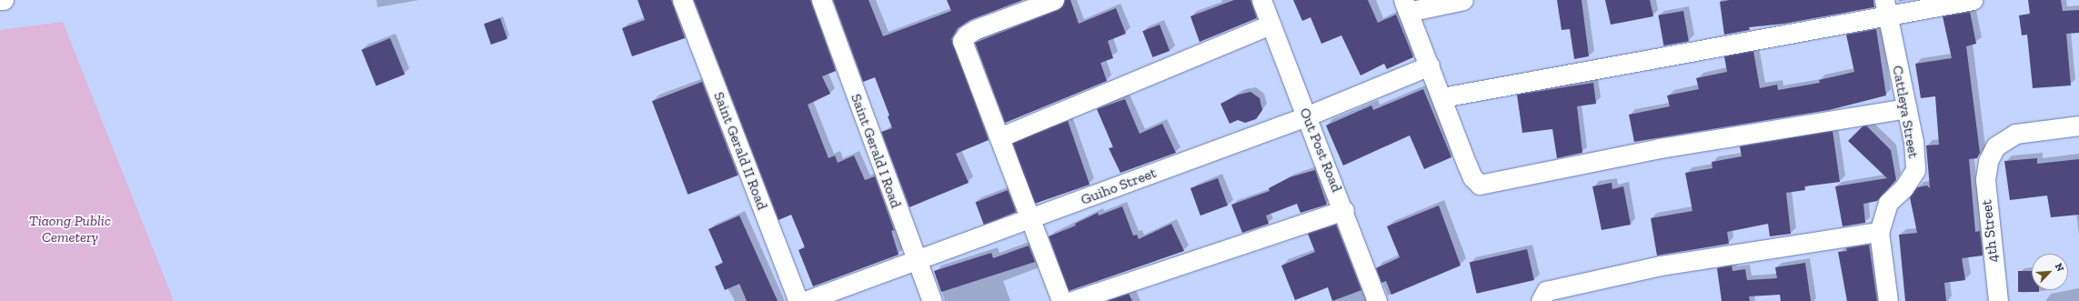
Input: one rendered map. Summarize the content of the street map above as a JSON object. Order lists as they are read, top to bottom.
{
  "streets": {
    "street": [
      "Cattleya Street",
      "Out Post Road",
      "Saint Gerald II Road",
      "Saint Gerald I Road",
      "Guiho Street",
      "4th Street"
    ]
  },
  "crossings": [
    ["Out Post Road", "Guiho Street"],
    ["Saint Gerald I Road", "Guiho Street"]
  ],
  "parks": ["Tiaong Public Cemetery"],
  "north": "top right"
}
